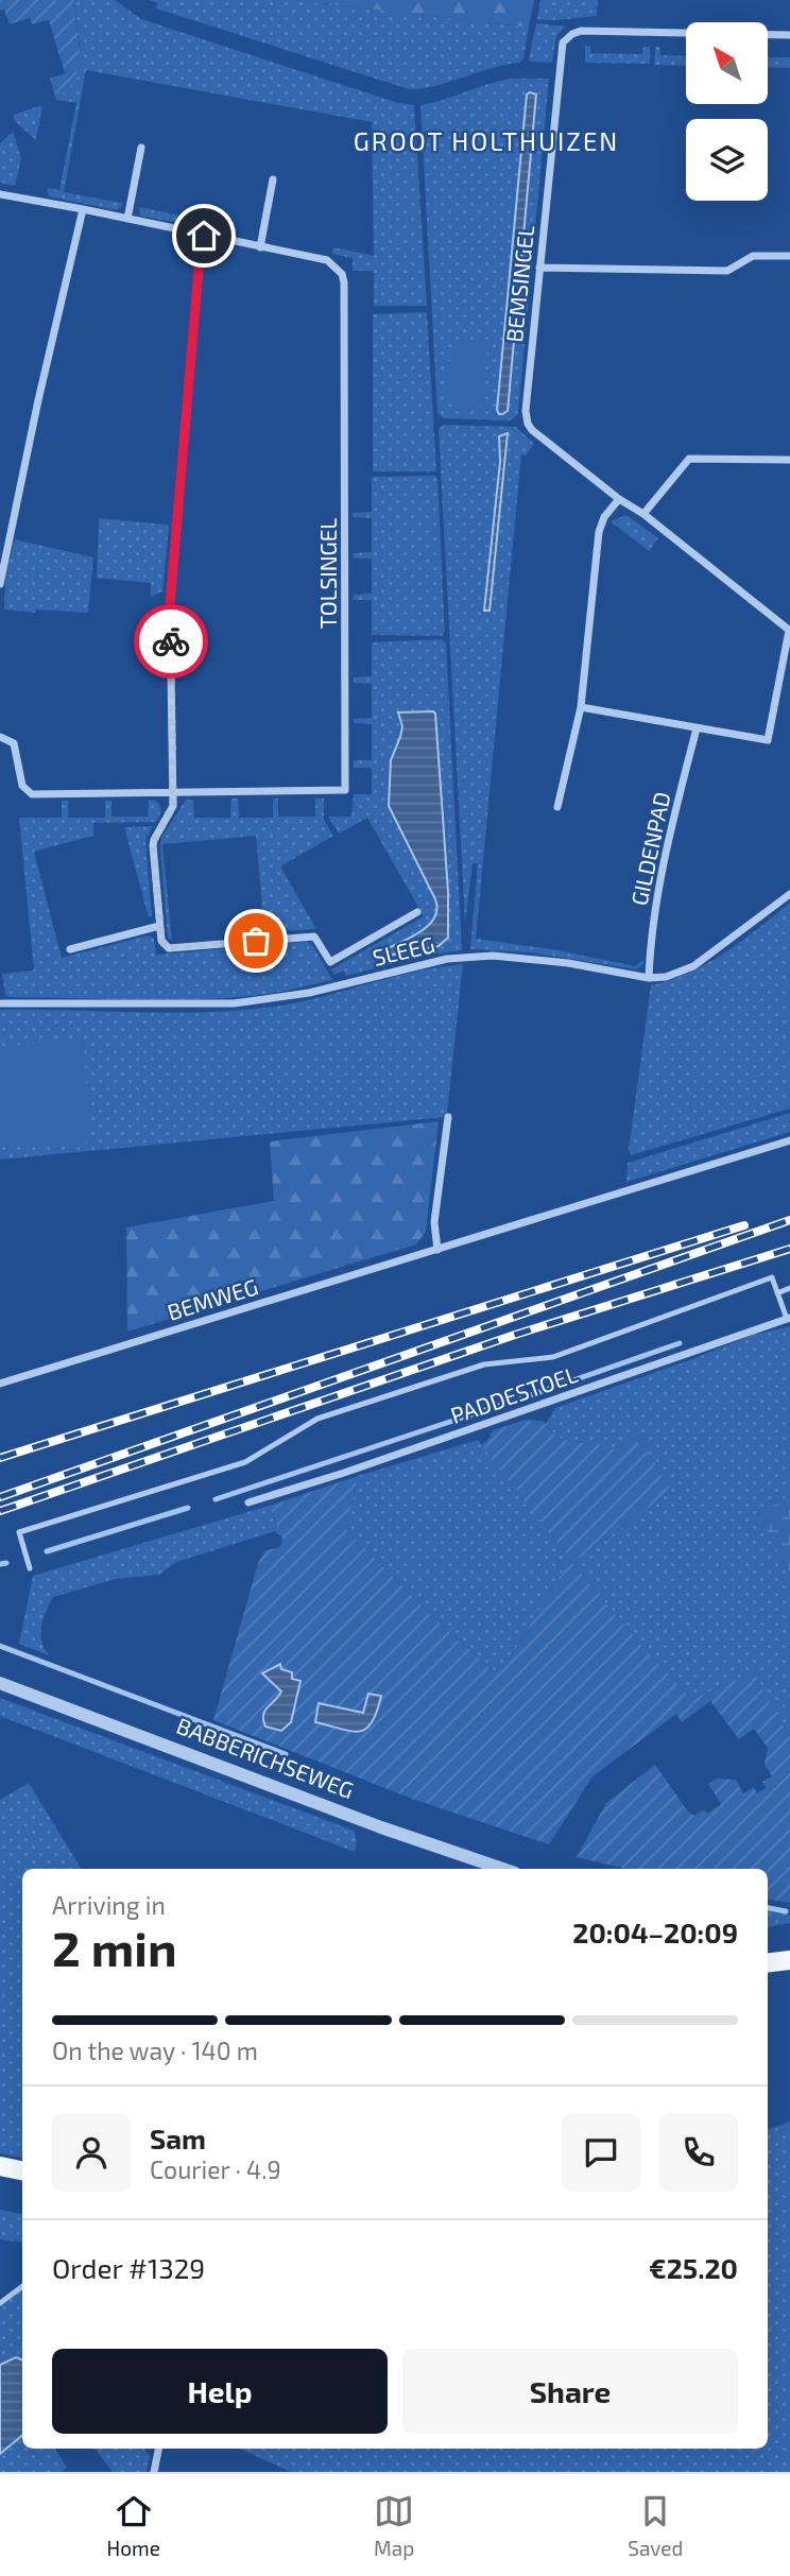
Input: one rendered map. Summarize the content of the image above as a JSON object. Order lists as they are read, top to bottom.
{
  "streets": {
    "street": [
      "BEMSINGEL",
      "TOLSINGEL",
      "GILDENPAD",
      "SLEEG",
      "BEMWEG",
      "PADDESTOEL",
      "BABBERICHSEWEG"
    ]
  },
  "crossings": [
    ["GILDENPAD", "SLEEG"]
  ],
  "districts": ["GROOT HOLTHUIZEN"],
  "north": "top left",
  "page": {
    "heading": ["2 min", "Arriving in", "20:04–20:09"],
    "panel": [
      "Sam",
      "Courier · 4.9",
      "Order #1329",
      "€25.20"
    ],
    "bar": "On the way · 140 m",
    "buttons": ["Help", "Share"],
    "tabs": ["Home", "Map", "Saved"]
  }
}
